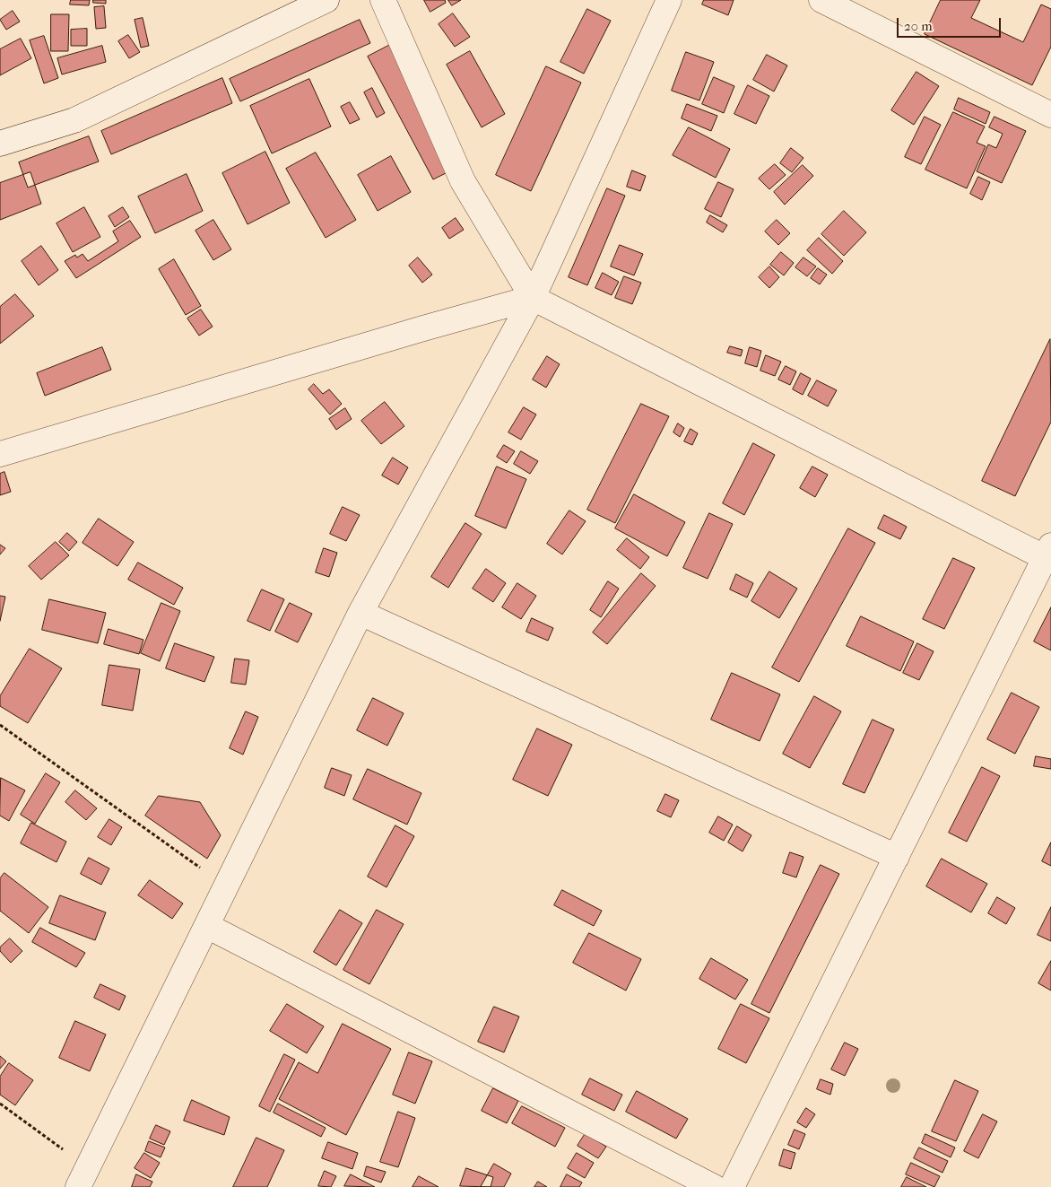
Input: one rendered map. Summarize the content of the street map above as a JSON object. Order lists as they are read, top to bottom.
{
  "scale_bar": "20 m"
}
